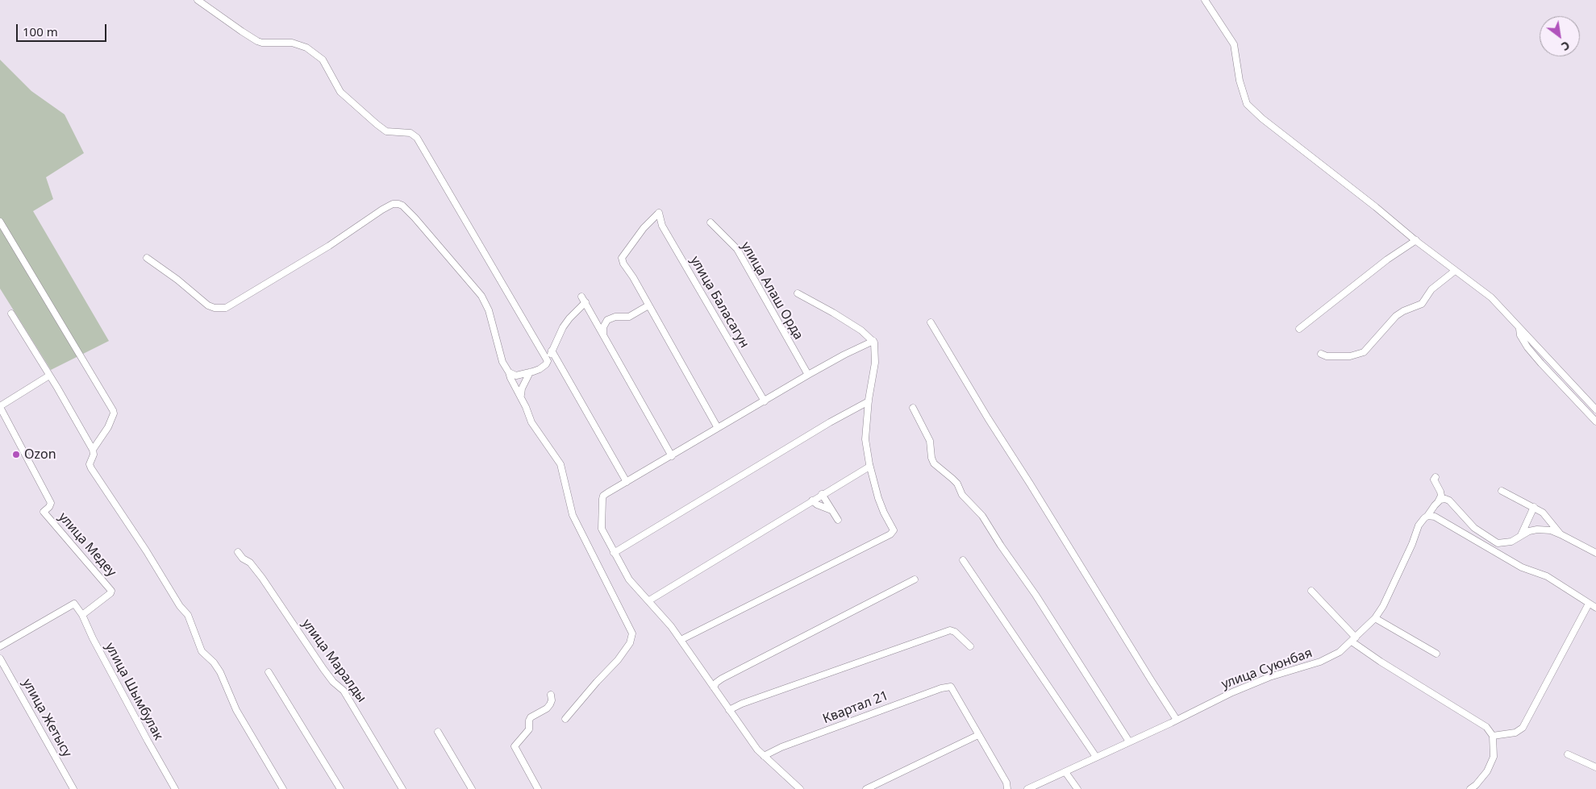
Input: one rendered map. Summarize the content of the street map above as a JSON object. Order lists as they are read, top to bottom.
{
  "streets": {
    "street": [
      "улица Алаш Орда",
      "улица Баласагун",
      "улица Медеу",
      "улица Маралды",
      "улица Суюнбая",
      "улица Шымбулак",
      "Квартал 21",
      "улица Жетысу"
    ]
  },
  "crossings": [
    ["улица Медеу", "улица Шымбулак"]
  ],
  "places": ["Ozon"],
  "scale_bar": "100 m",
  "north": "bottom right"
}
